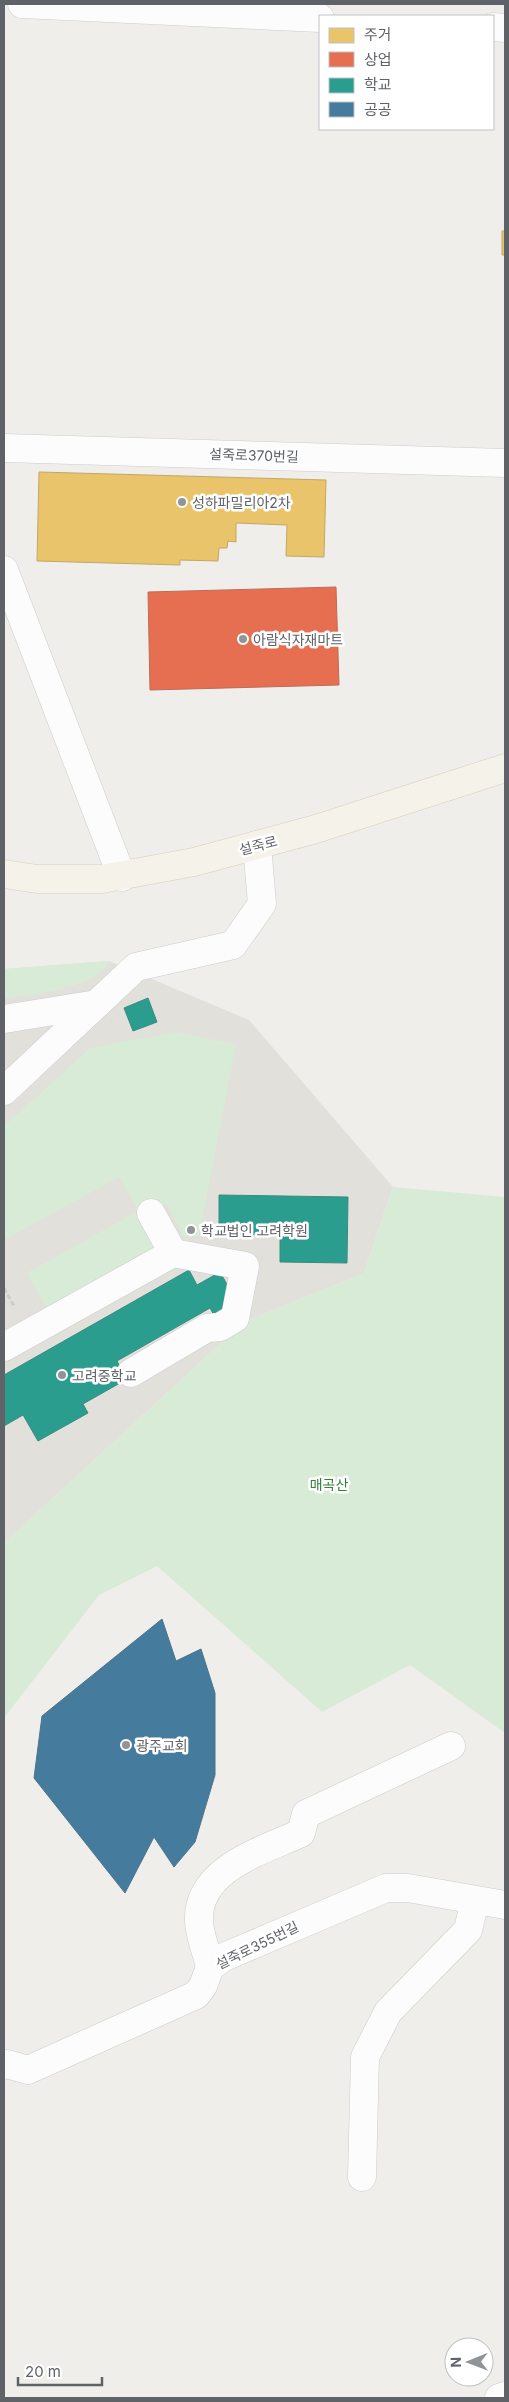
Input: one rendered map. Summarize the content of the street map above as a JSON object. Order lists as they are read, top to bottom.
{
  "streets": {
    "main road": ["설죽로"],
    "street": ["설죽로370번길", "설죽로355번길"]
  },
  "parks": ["매곡산"],
  "places": [
    "성하파밀리아2차",
    "아람식자재마트",
    "학교법인 고려학원",
    "고려중학교",
    "광주교회"
  ],
  "legend": [
    "주거",
    "상업",
    "학교",
    "공공"
  ],
  "scale_bar": "20 m",
  "north": "left"
}
